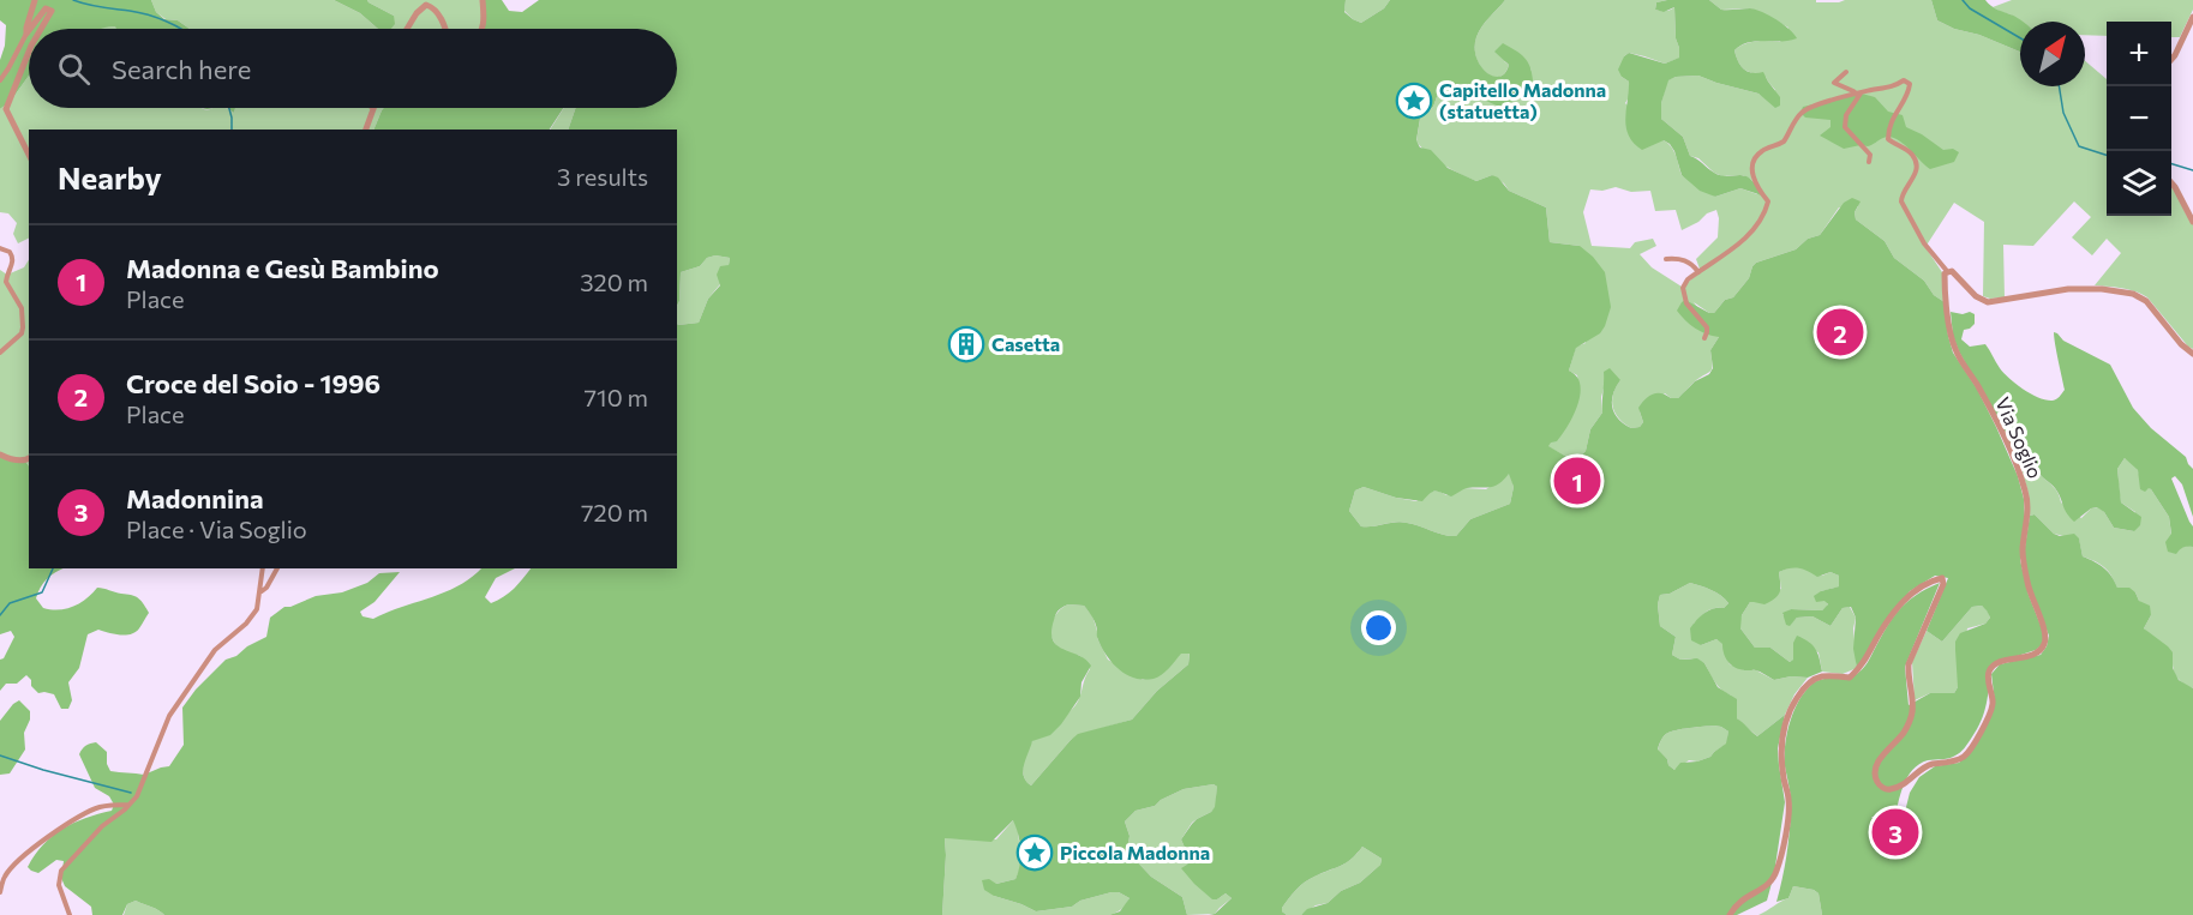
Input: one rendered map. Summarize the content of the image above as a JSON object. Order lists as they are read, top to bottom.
{
  "streets": {
    "street": ["Via Soglio"]
  },
  "places": {
    "place": ["Capitello Madonna (statuetta)", "Piccola Madonna"],
    "building": ["Casetta"]
  },
  "north": "top right",
  "page": {
    "map_buttons": ["+", "−"],
    "search": "Search here",
    "heading": ["Nearby", "3 results"],
    "list": [
      {
        "mark": "1",
        "name": "Madonna e Gesù Bambino",
        "note": "Place",
        "value": "320 m"
      },
      {
        "mark": "2",
        "name": "Croce del Soio - 1996",
        "note": "Place",
        "value": "710 m"
      },
      {
        "mark": "3",
        "name": "Madonnina",
        "note": "Place · Via Soglio",
        "value": "720 m"
      }
    ],
    "pins": ["2", "1", "3"]
  }
}
